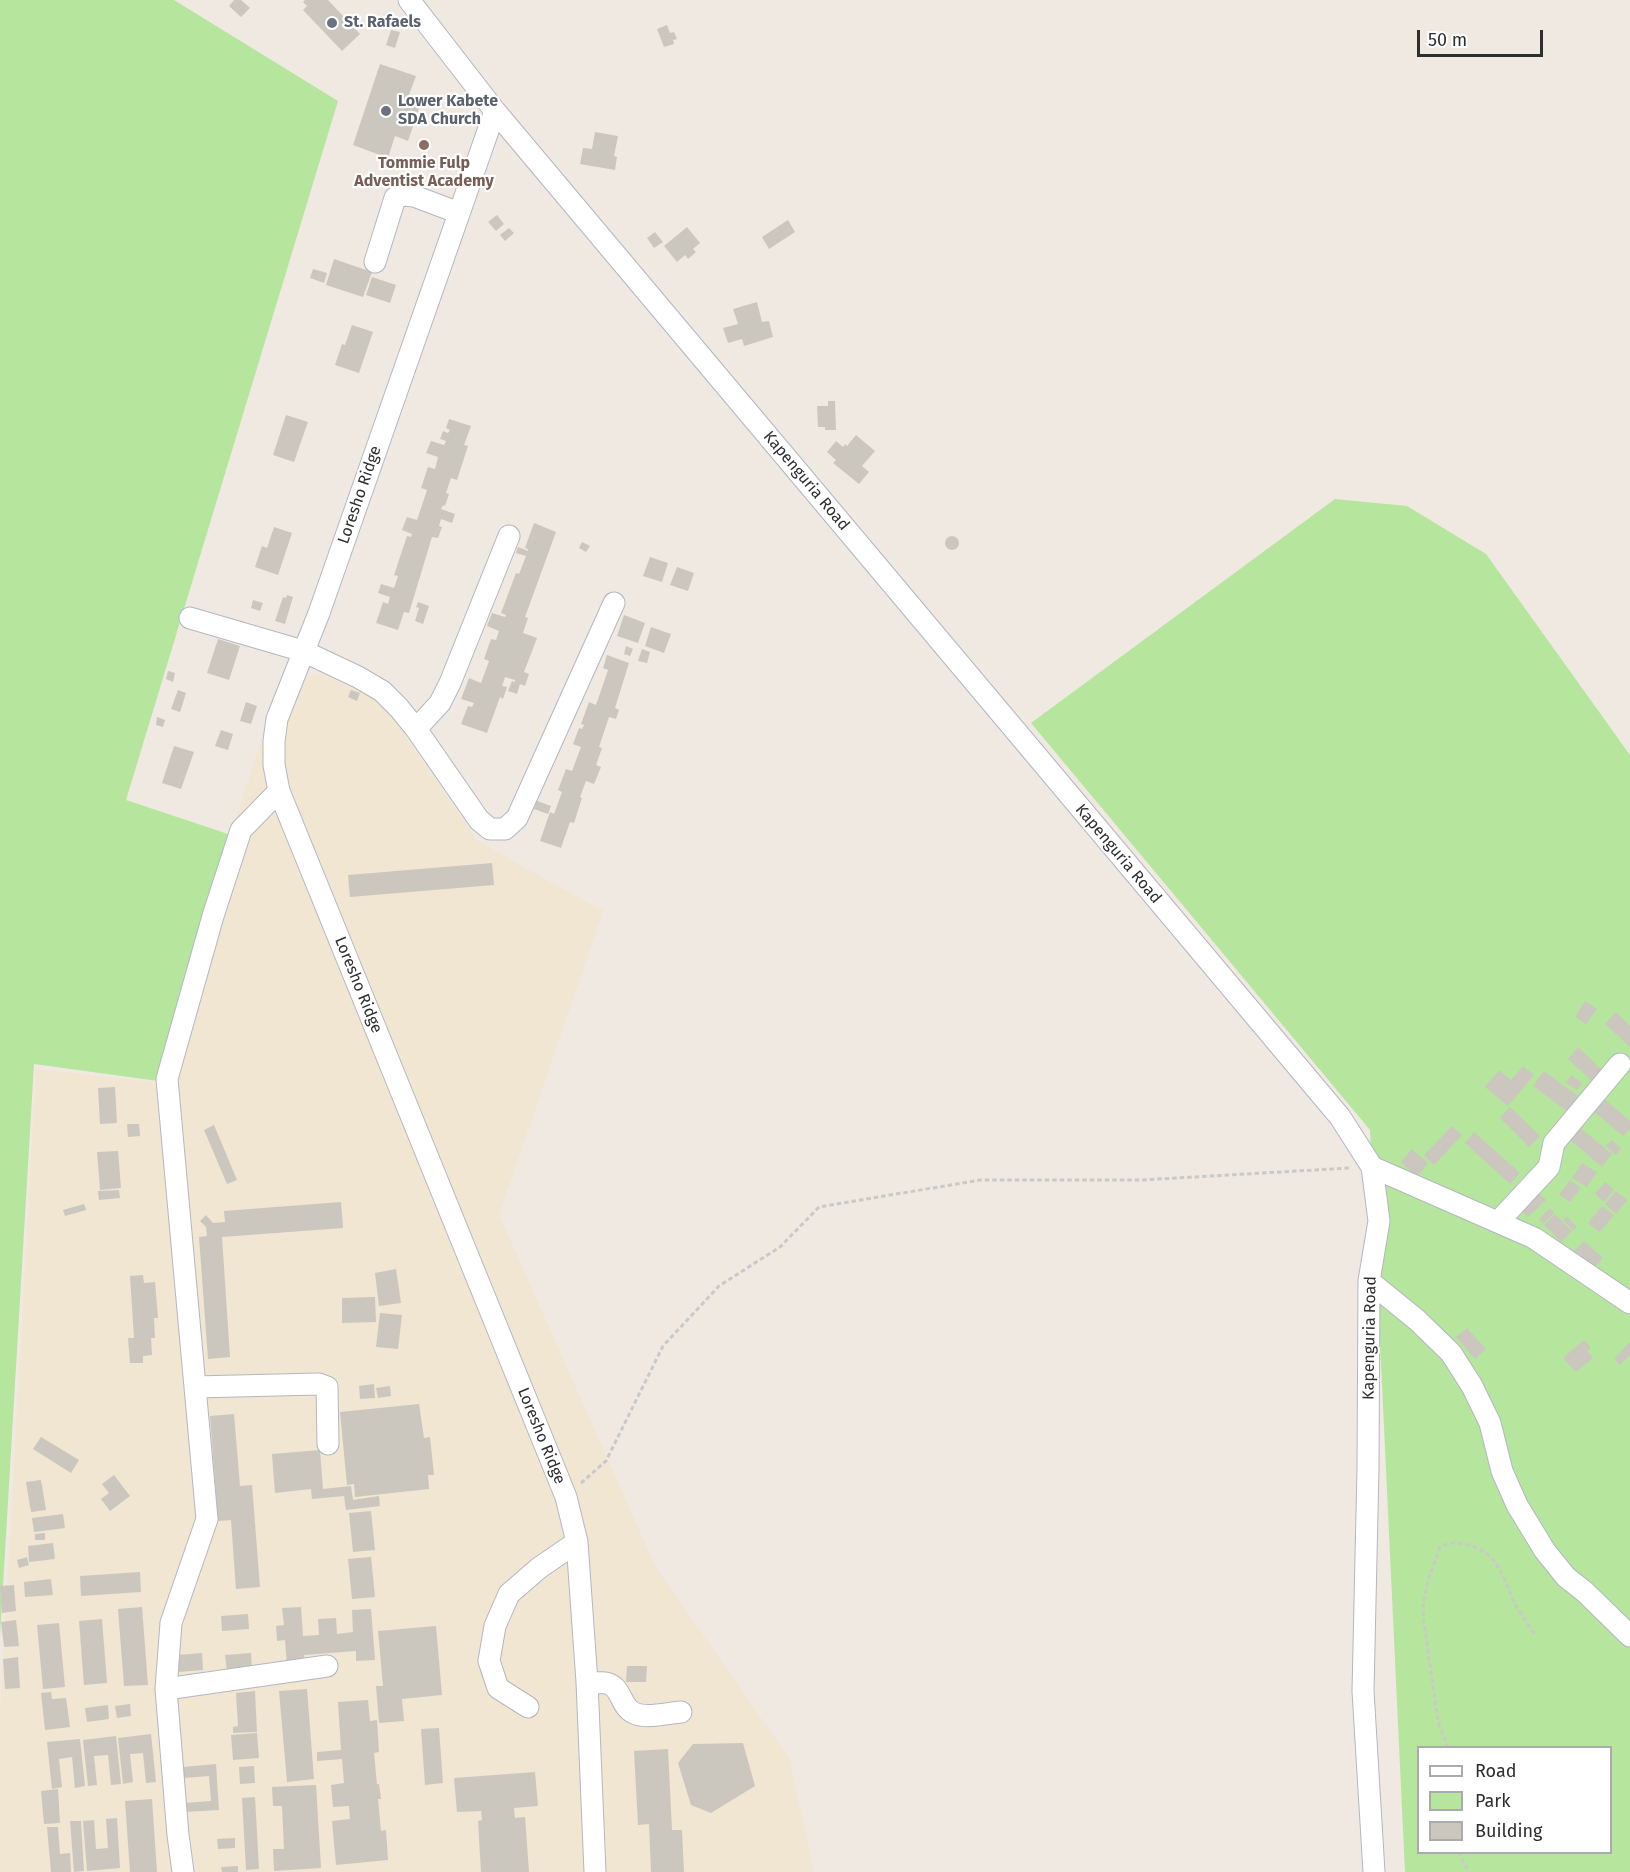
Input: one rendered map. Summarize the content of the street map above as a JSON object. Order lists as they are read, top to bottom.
{
  "streets": {
    "street": ["Kapenguria Road", "Loresho Ridge"]
  },
  "crossings": [
    ["Kapenguria Road", "Loresho Ridge"]
  ],
  "places": ["St. Rafaels", "Lower Kabete SDA Church", "Tommie Fulp Adventist Academy"],
  "legend": ["Road", "Park", "Building"],
  "scale_bar": "50 m"
}
